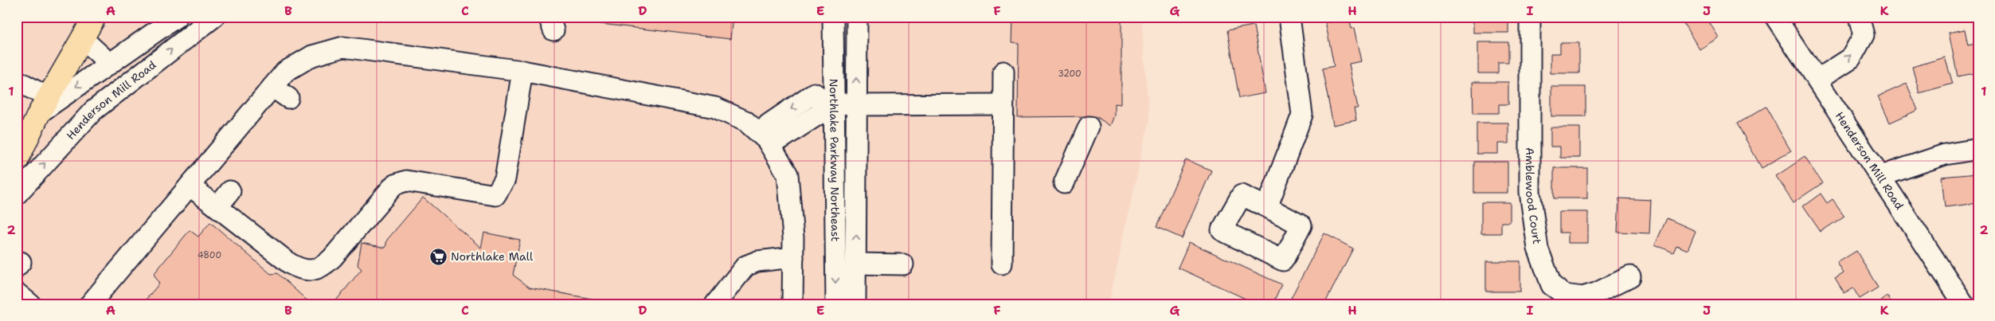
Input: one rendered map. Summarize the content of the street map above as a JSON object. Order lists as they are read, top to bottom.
{
  "streets": {
    "street": ["Henderson Mill Road", "Northlake Parkway Northeast", "Amblewood Court"]
  },
  "places": {
    "supermarket": ["Northlake Mall"]
  },
  "house_numbers": ["3200", "4800"],
  "grid": {
    "columns": [
      "A",
      "B",
      "C",
      "D",
      "E",
      "F",
      "G",
      "H",
      "I",
      "J",
      "K"
    ],
    "rows": ["1", "2"]
  }
}
